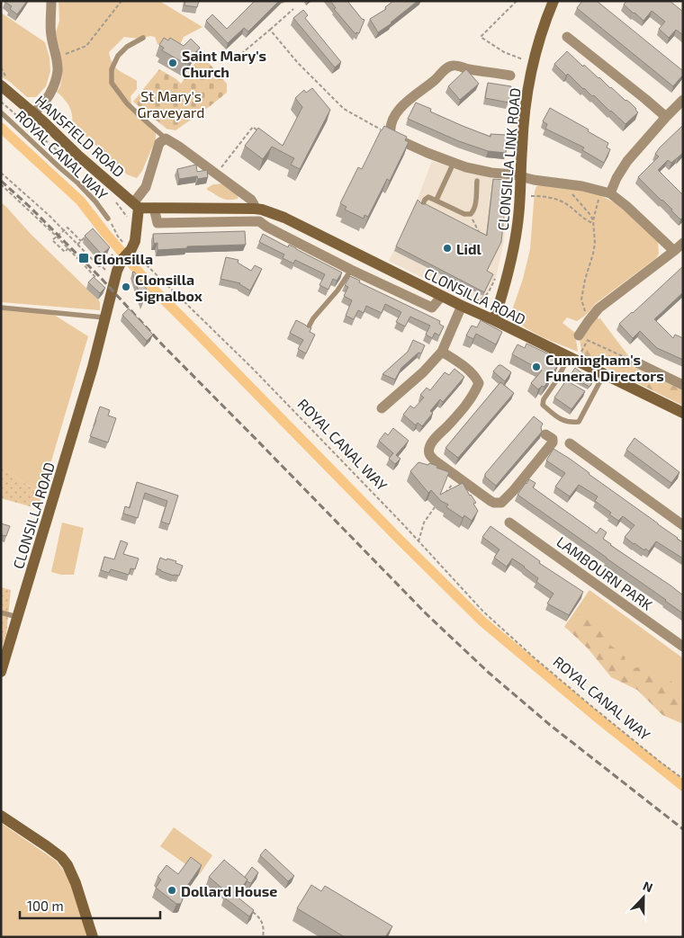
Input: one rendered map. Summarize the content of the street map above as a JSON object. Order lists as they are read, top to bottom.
{
  "streets": {
    "main road": ["HANSFIELD ROAD", "CLONSILLA LINK ROAD", "CLONSILLA ROAD"],
    "street": ["LAMBOURN PARK"],
    "lane": ["ROYAL CANAL WAY"]
  },
  "crossings": [
    ["HANSFIELD ROAD", "CLONSILLA ROAD"],
    ["CLONSILLA LINK ROAD", "CLONSILLA ROAD"]
  ],
  "parks": ["St Mary's Graveyard"],
  "places": {
    "other": [
      "Saint Mary's Church",
      "Lidl",
      "Clonsilla Signalbox",
      "Cunningham's Funeral Directors",
      "Dollard House"
    ],
    "transit": ["Clonsilla"]
  },
  "scale_bar": "100 m",
  "north": "top"
}
